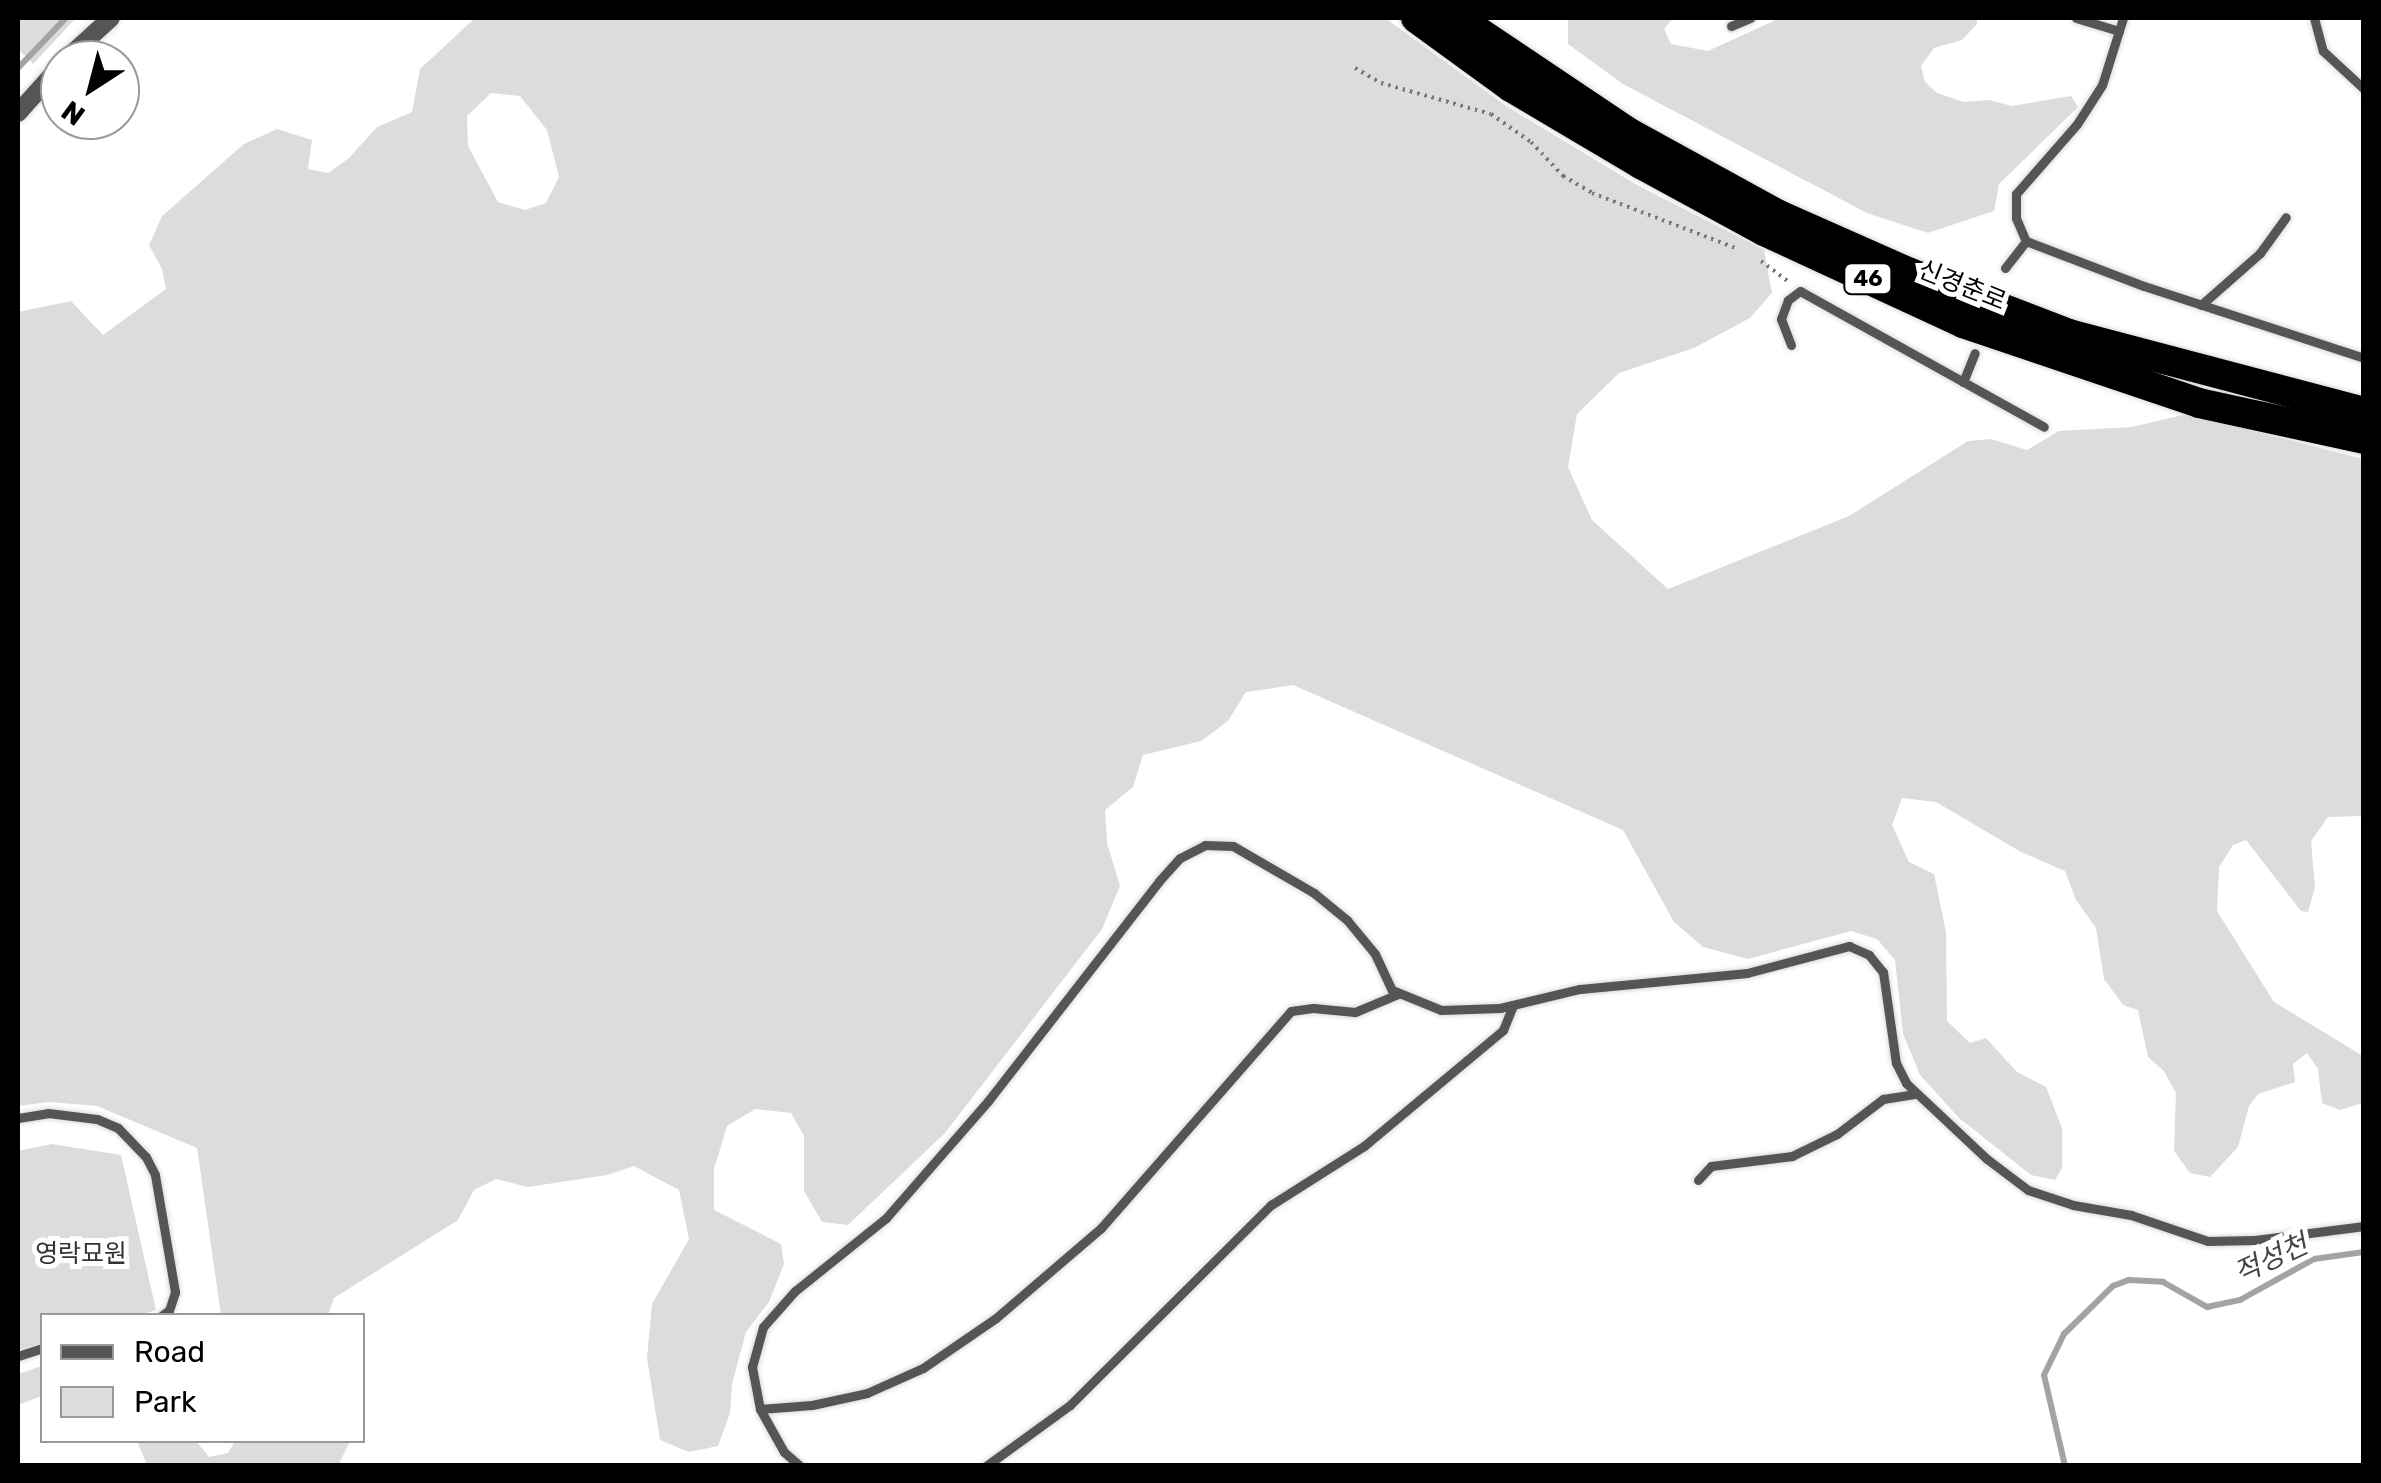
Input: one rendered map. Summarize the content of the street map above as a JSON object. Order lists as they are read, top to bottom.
{
  "streets": {
    "highway": ["46", "신경춘로"]
  },
  "water": ["적성천"],
  "parks": ["영락묘원"],
  "legend": ["Road", "Park"],
  "north": "bottom left"
}
